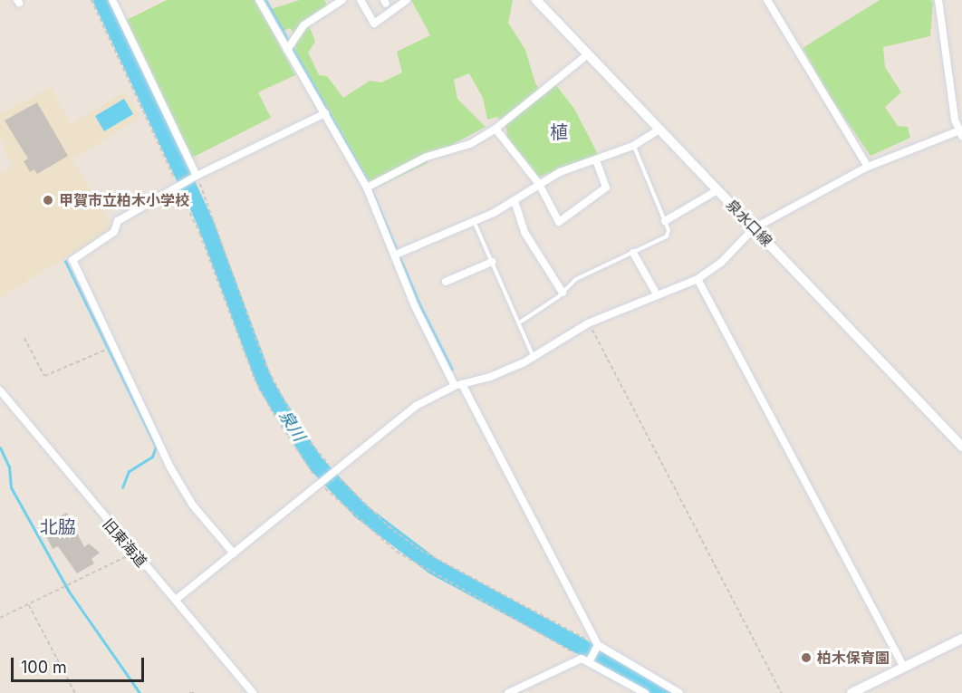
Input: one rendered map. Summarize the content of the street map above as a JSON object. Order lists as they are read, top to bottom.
{
  "streets": {
    "main road": ["泉水口線"],
    "street": ["旧東海道"]
  },
  "districts": ["植", "北脇"],
  "water": ["泉川"],
  "places": ["甲賀市立柏木小学校", "柏木保育園"],
  "scale_bar": "100 m"
}
